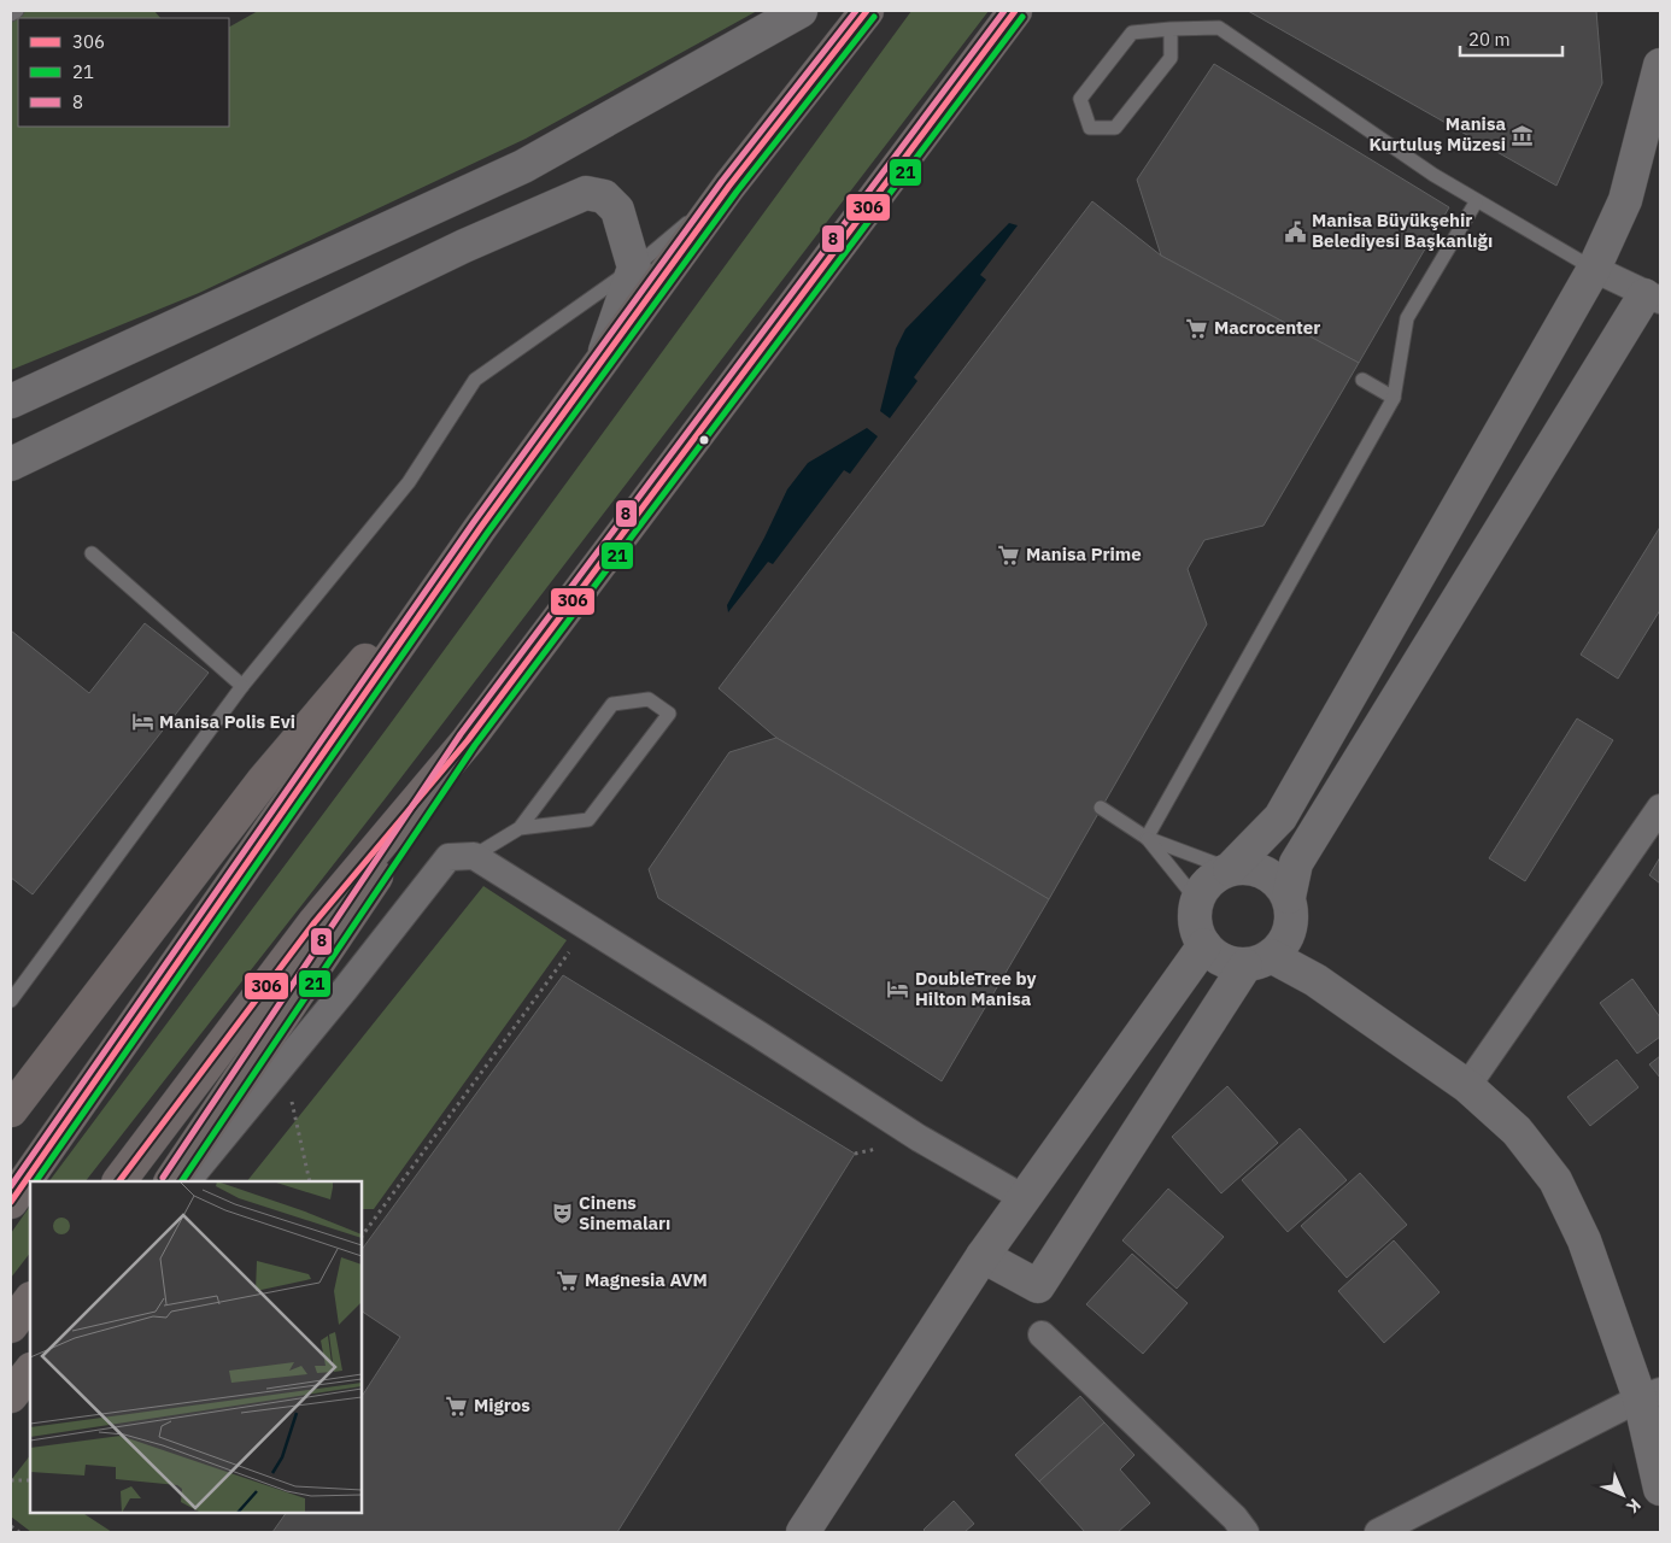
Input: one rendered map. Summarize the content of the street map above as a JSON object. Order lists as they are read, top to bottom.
{
  "places": {
    "museum": ["Manisa Kurtuluş Müzesi"],
    "public building": ["Manisa Büyükşehir Belediyesi Başkanlığı"],
    "supermarket": [
      "Macrocenter",
      "Manisa Prime",
      "Magnesia AVM",
      "Migros"
    ],
    "hotel": ["Manisa Polis Evi", "DoubleTree by Hilton Manisa"],
    "theatre": ["Cinens Sinemaları"]
  },
  "lines": ["transit line 306", "transit line 8", "transit line 21"],
  "legend": ["306", "21", "8"],
  "scale_bar": "20 m",
  "north": "bottom right"
}
